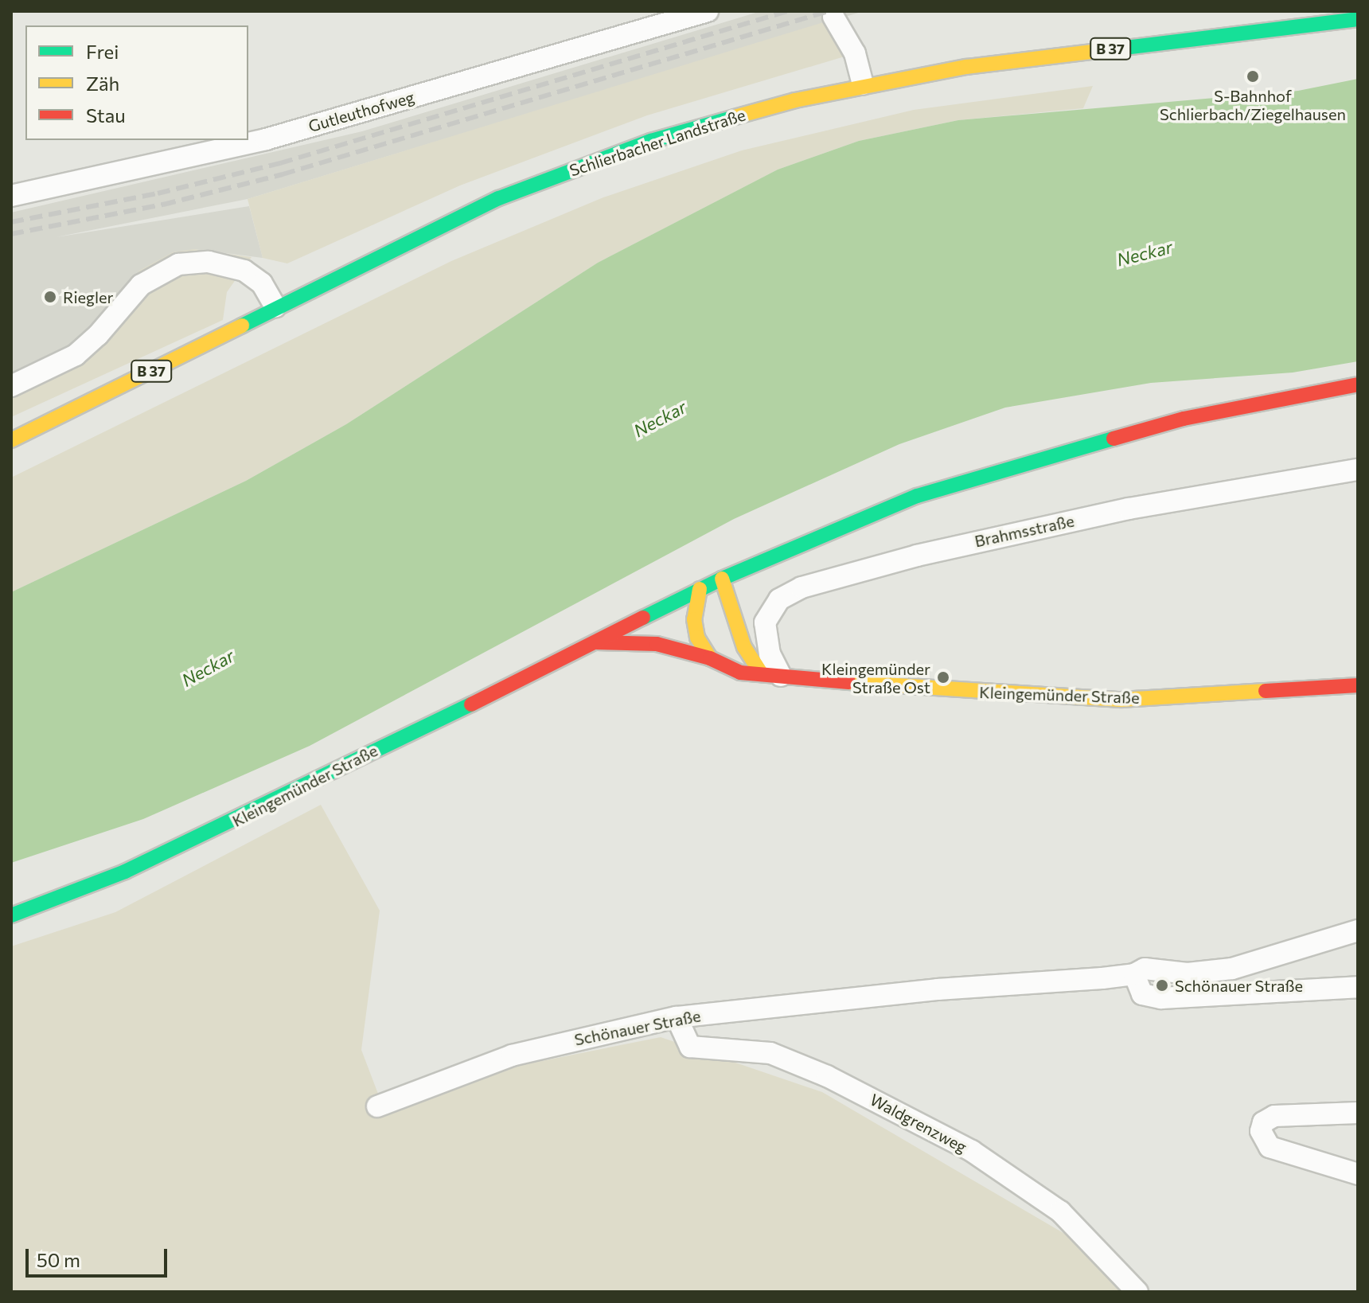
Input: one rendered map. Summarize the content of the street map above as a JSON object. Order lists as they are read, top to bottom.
{
  "streets": {
    "main road": ["B 37", "Schlierbacher Landstraße", "Kleingemünder Straße"],
    "street": [
      "Gutleuthofweg",
      "Brahmsstraße",
      "Schönauer Straße",
      "Waldgrenzweg"
    ]
  },
  "crossings": [
    ["Brahmsstraße", "Kleingemünder Straße"],
    ["Schönauer Straße", "Waldgrenzweg"]
  ],
  "water": ["Neckar"],
  "places": [
    "S-Bahnhof Schlierbach/Ziegelhausen",
    "Riegler",
    "Kleingemünder Straße Ost",
    "Schönauer Straße"
  ],
  "legend": ["Frei", "Zäh", "Stau"],
  "scale_bar": "50 m"
}
